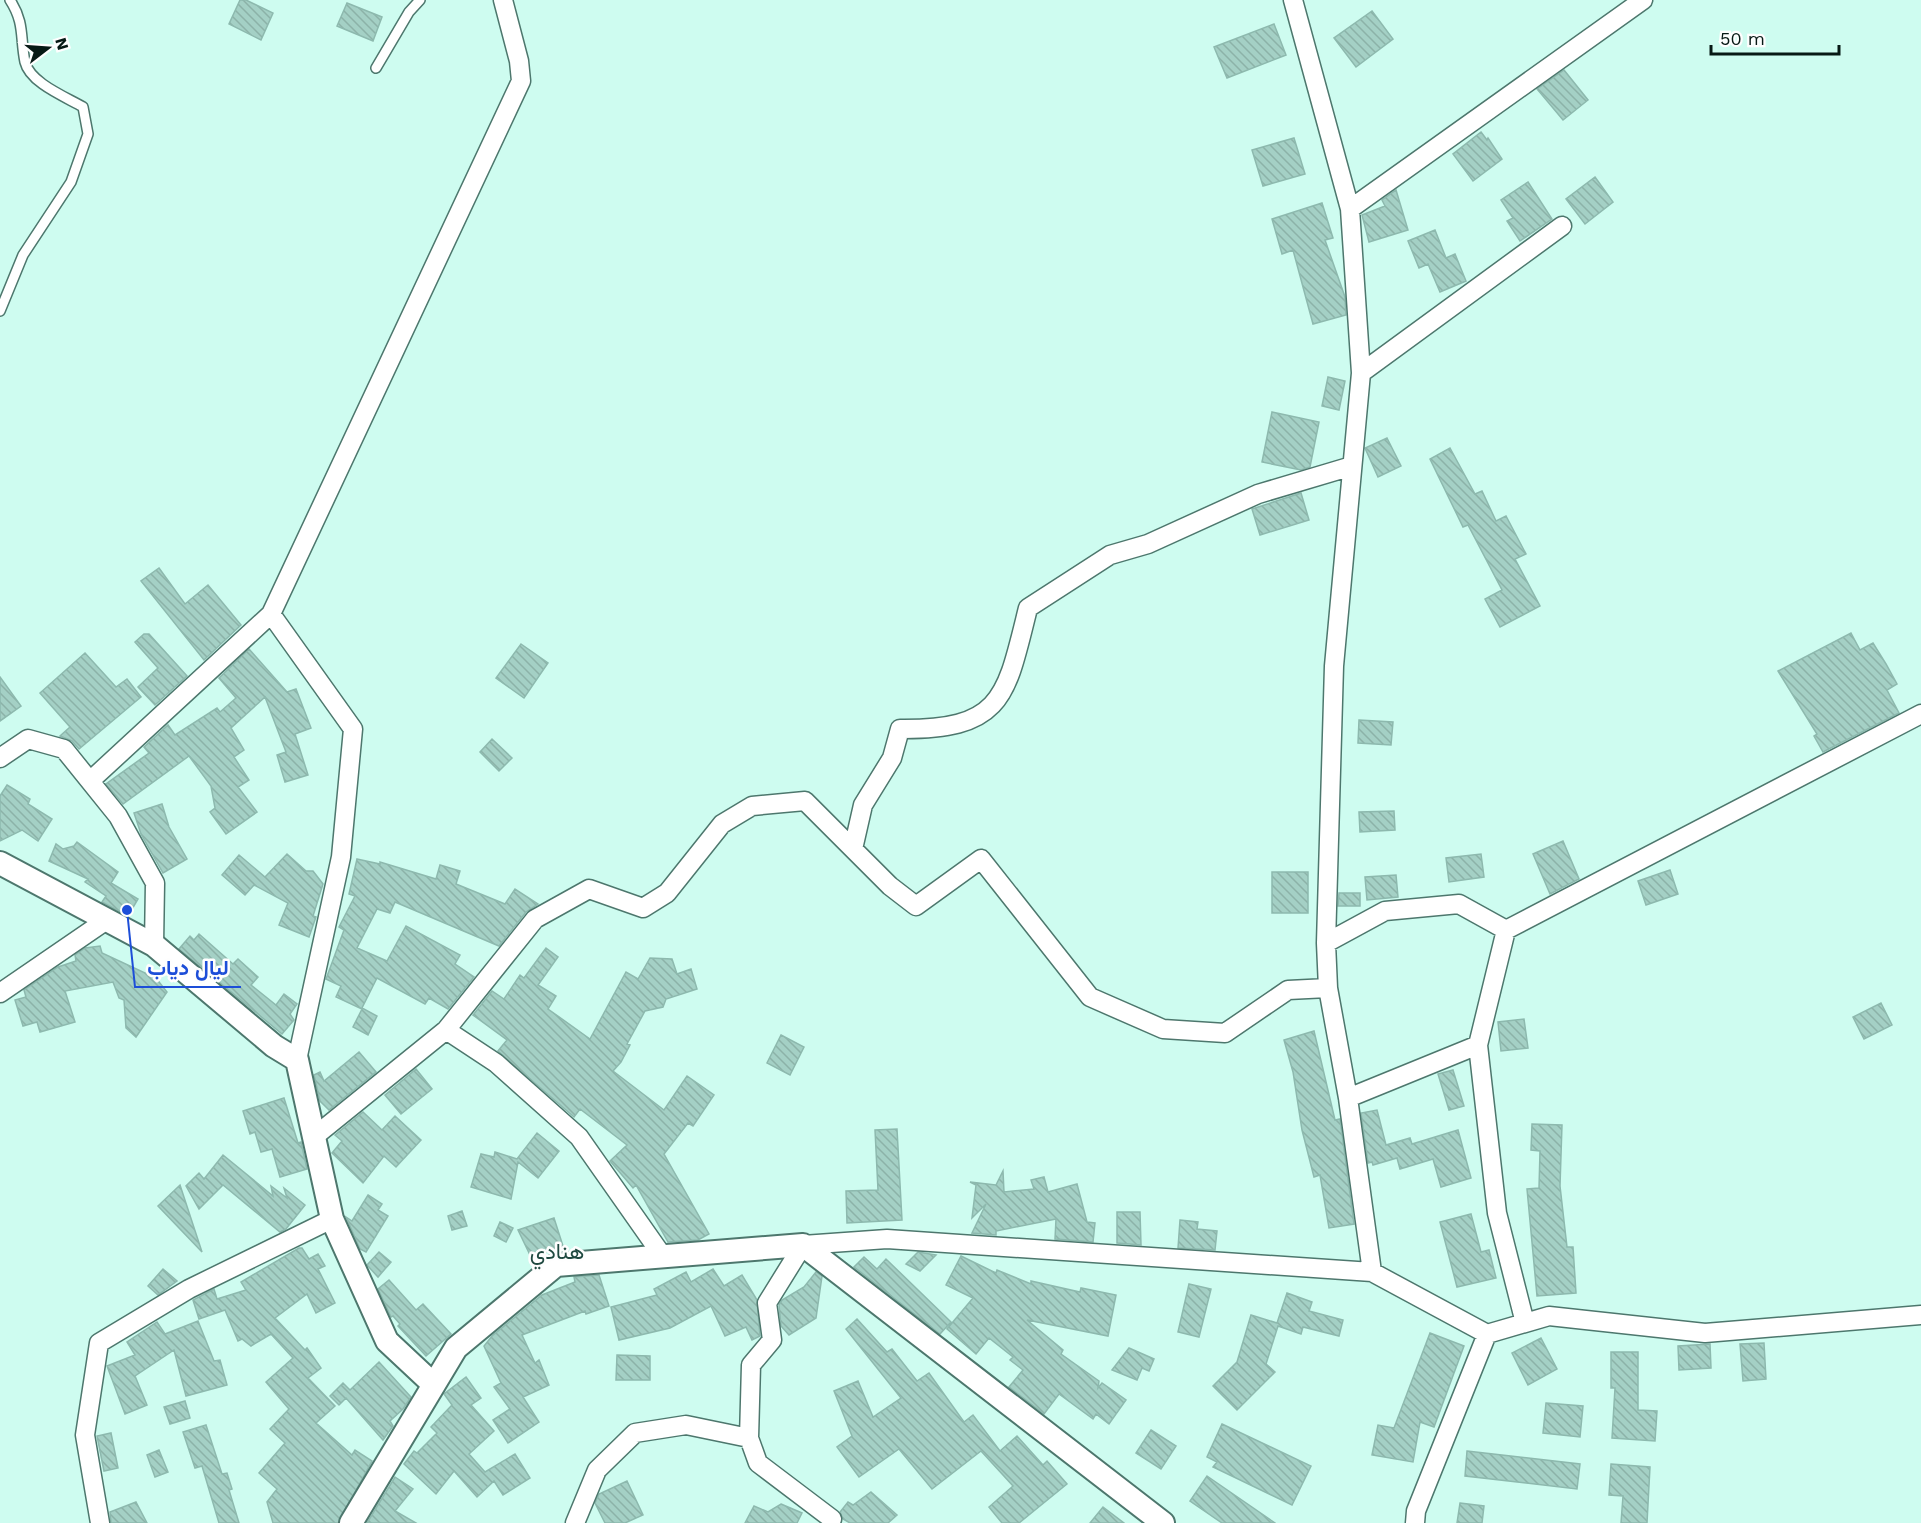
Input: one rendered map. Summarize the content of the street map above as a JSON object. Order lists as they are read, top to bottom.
{
  "districts": ["هنادي"],
  "places": ["ليال دياب"],
  "scale_bar": "50 m",
  "north": "right"
}
